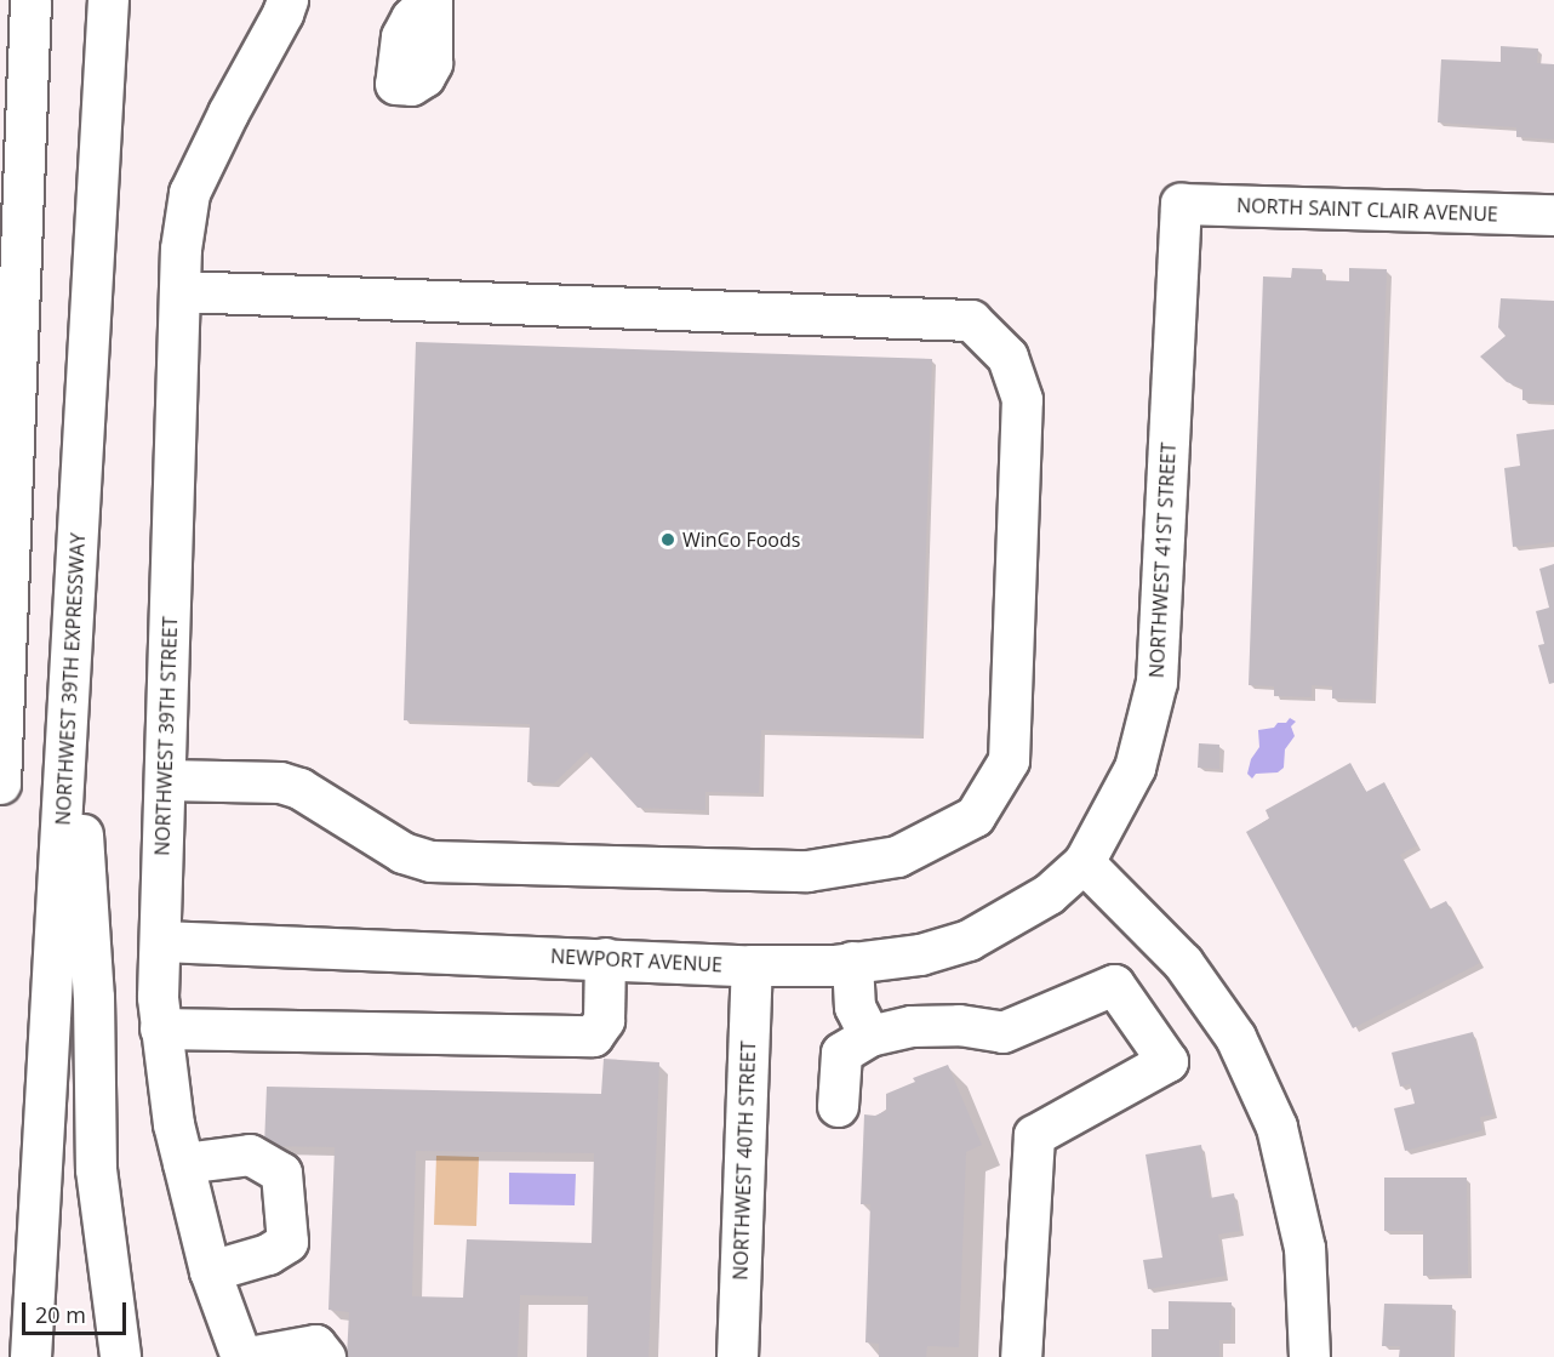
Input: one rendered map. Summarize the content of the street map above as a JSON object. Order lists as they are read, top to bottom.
{
  "streets": {
    "main road": [
      "NORTH SAINT CLAIR AVENUE",
      "NORTHWEST 41ST STREET",
      "NORTHWEST 39TH EXPRESSWAY",
      "NORTHWEST 39TH STREET",
      "NEWPORT AVENUE",
      "NORTHWEST 40TH STREET"
    ]
  },
  "crossings": [
    ["NORTH SAINT CLAIR AVENUE", "NORTHWEST 41ST STREET"],
    ["NORTHWEST 41ST STREET", "NEWPORT AVENUE"],
    ["NORTHWEST 39TH STREET", "NEWPORT AVENUE"],
    ["NEWPORT AVENUE", "NORTHWEST 40TH STREET"]
  ],
  "places": ["WinCo Foods"],
  "scale_bar": "20 m"
}
